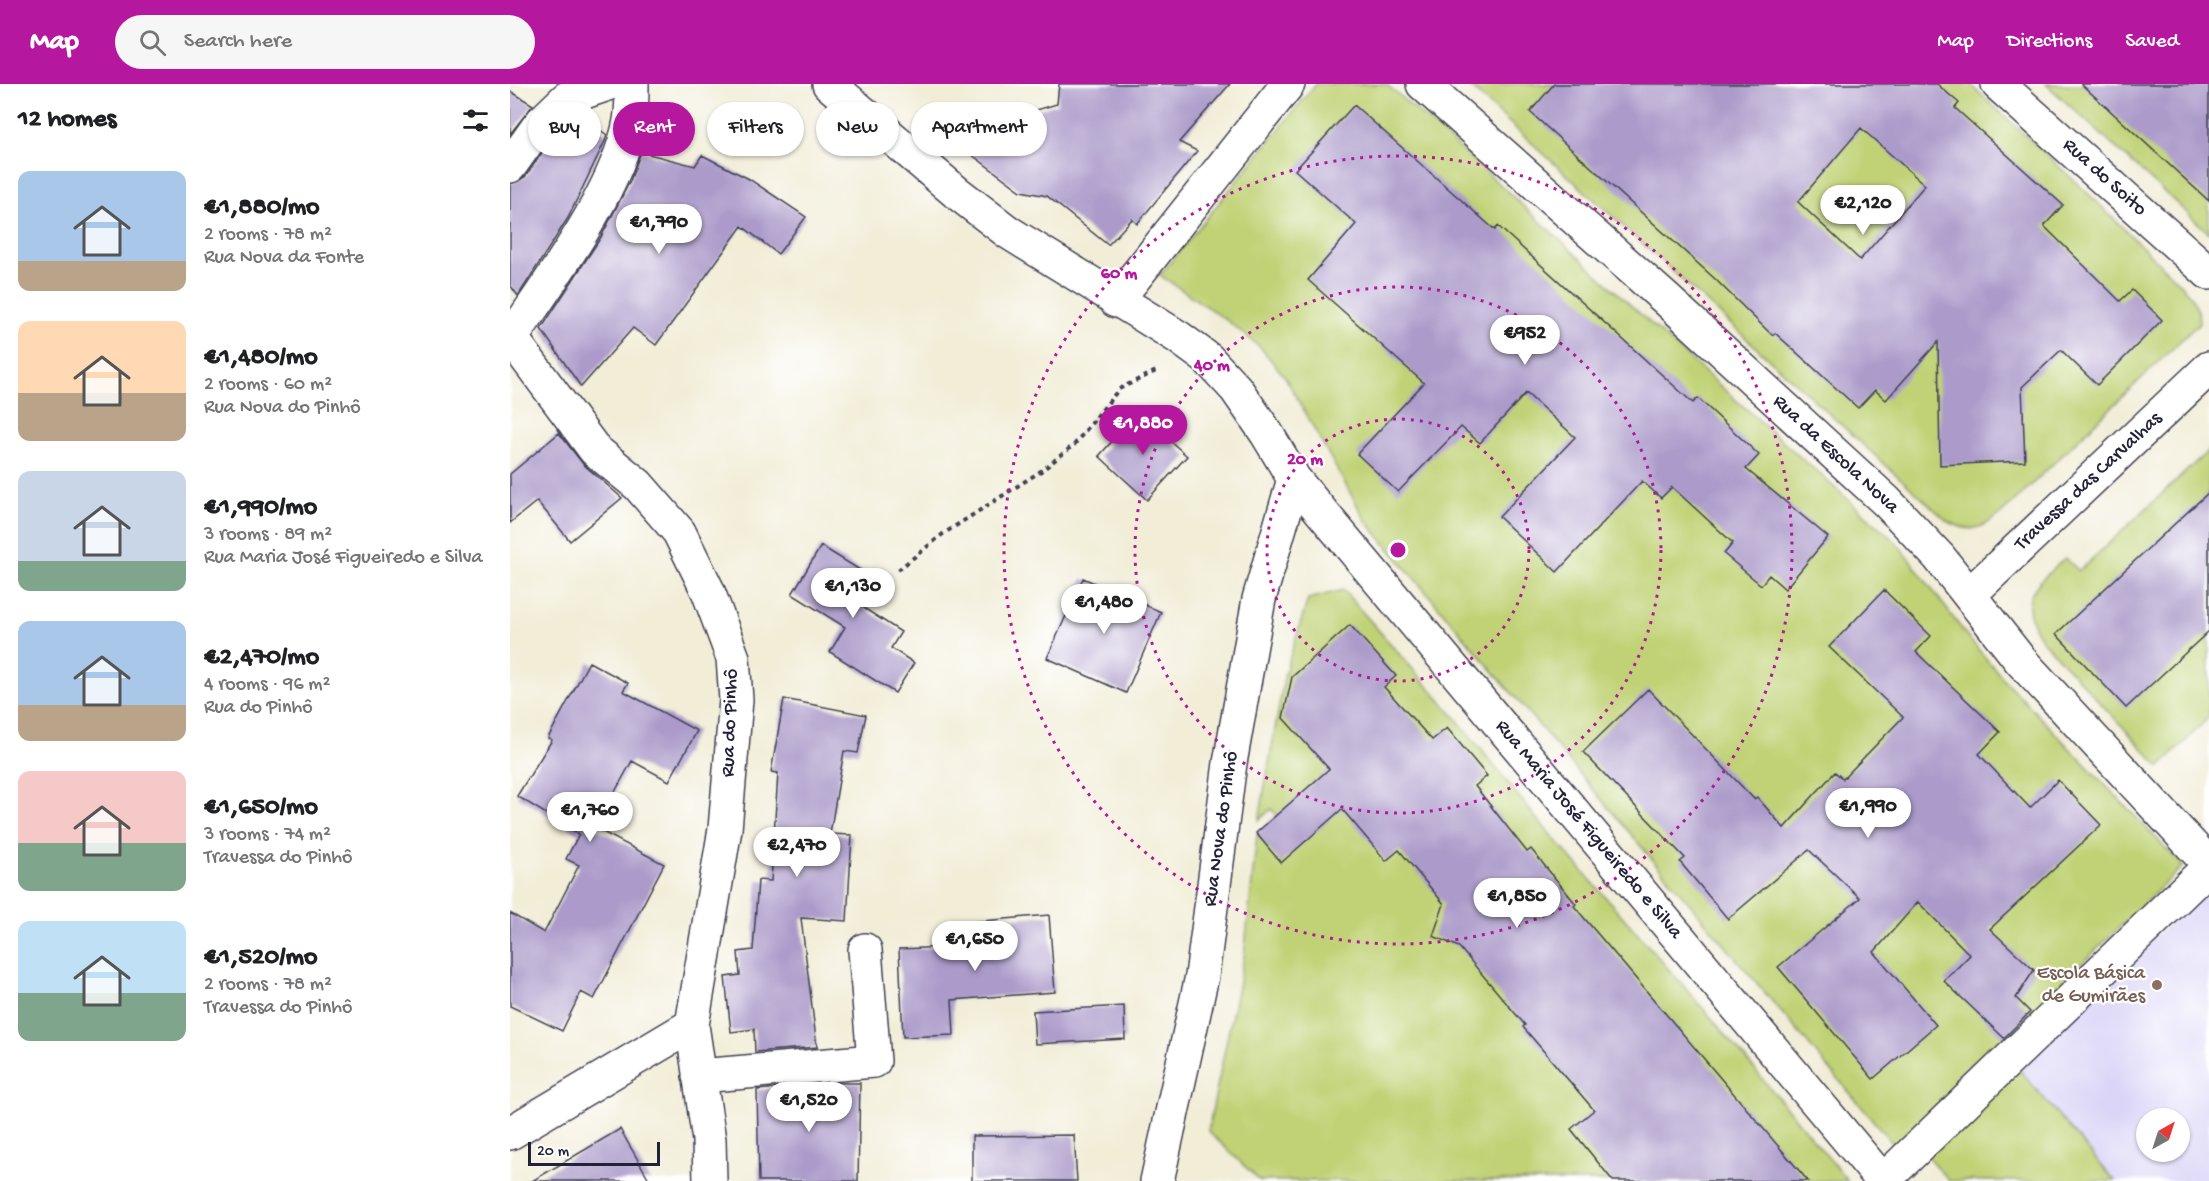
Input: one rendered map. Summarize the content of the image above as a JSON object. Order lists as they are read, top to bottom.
{
  "streets": {
    "street": [
      "Rua do Soito",
      "Rua da Escola Nova",
      "Travessa das Carvalhas",
      "Rua do Pinhô",
      "Rua Nova do Pinhô",
      "Rua Maria José Figueiredo e Silva"
    ]
  },
  "crossings": [
    ["Rua da Escola Nova", "Travessa das Carvalhas"],
    ["Rua Nova do Pinhô", "Rua Maria José Figueiredo e Silva"]
  ],
  "places": ["Escola Básica de Gumirães"],
  "scale_bar": "20 m",
  "north": "top right",
  "page": {
    "header": "Map",
    "search": "Search here",
    "nav": ["Map", "Directions", "Saved"],
    "heading": "12 homes",
    "chip": [
      "Buy",
      "Rent",
      "Filters",
      "New",
      "Apartment"
    ],
    "list": [
      {
        "name": "€1,880/mo",
        "note": "2 rooms · 78 m² · Rua Nova da Fonte"
      },
      {
        "name": "€1,480/mo",
        "note": "2 rooms · 60 m² · Rua Nova do Pinhô"
      },
      {
        "name": "€1,990/mo",
        "note": "3 rooms · 89 m² · Rua Maria José Figueiredo e Silva"
      },
      {
        "name": "€2,470/mo",
        "note": "4 rooms · 96 m² · Rua do Pinhô"
      },
      {
        "name": "€1,650/mo",
        "note": "3 rooms · 74 m² · Travessa do Pinhô"
      },
      {
        "name": "€1,520/mo",
        "note": "2 rooms · 78 m² · Travessa do Pinhô"
      }
    ],
    "price": [
      "€2,120",
      "€1,790",
      "€952",
      "€1,880",
      "€1,130",
      "€1,480",
      "€1,990",
      "€1,760",
      "€2,470",
      "€1,850",
      "€1,650",
      "€1,520"
    ],
    "scale": "20 m"
  },
  "rings": ["60 m", "40 m", "20 m"]
}
